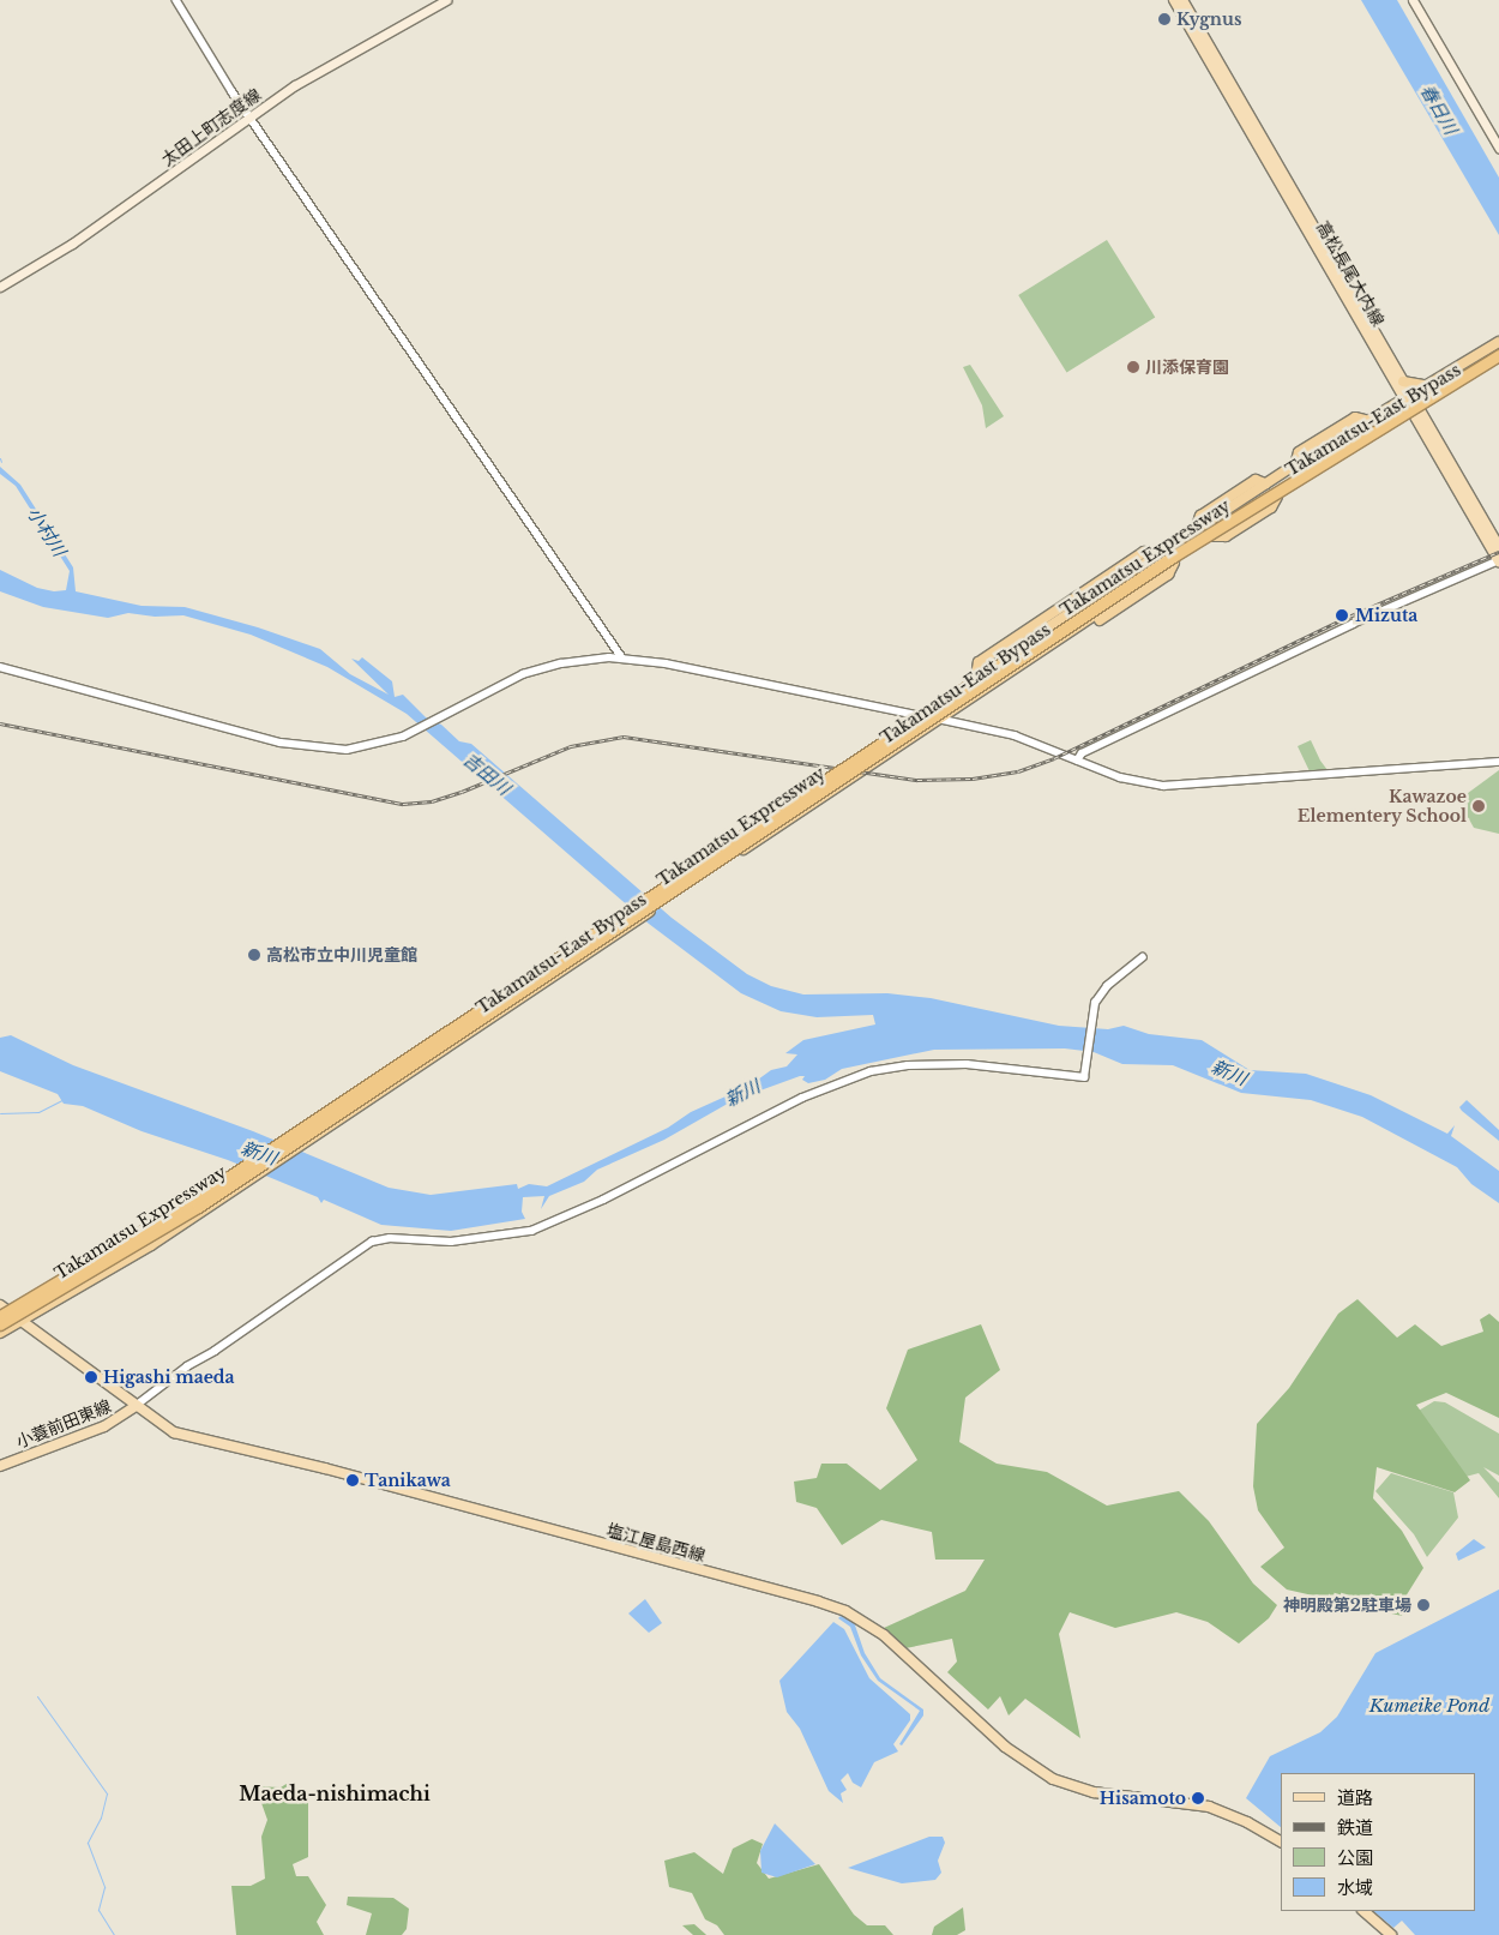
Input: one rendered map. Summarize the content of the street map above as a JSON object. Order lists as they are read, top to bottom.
{
  "streets": {
    "highway": ["Takamatsu-East Bypass", "Takamatsu Expressway"],
    "main road": [
      "太田上町志度線",
      "高松長尾大内線",
      "小蓑前田東線",
      "塩江屋島西線"
    ]
  },
  "crossings": [
    ["高松長尾大内線", "Takamatsu-East Bypass"],
    ["Takamatsu-East Bypass", "Takamatsu Expressway"],
    ["Takamatsu-East Bypass", "塩江屋島西線"],
    ["Takamatsu Expressway", "塩江屋島西線"],
    ["小蓑前田東線", "塩江屋島西線"]
  ],
  "districts": ["Maeda-nishimachi"],
  "water": [
    "春日川",
    "小村川",
    "吉田川",
    "新川",
    "Kumeike Pond"
  ],
  "places": [
    "Kygnus",
    "川添保育園",
    "Mizuta",
    "Kawazoe Elementery School",
    "高松市立中川児童館",
    "Higashi maeda",
    "Tanikawa",
    "神明殿第2駐車場",
    "Hisamoto"
  ],
  "legend": [
    "道路",
    "鉄道",
    "公園",
    "水域"
  ]
}
